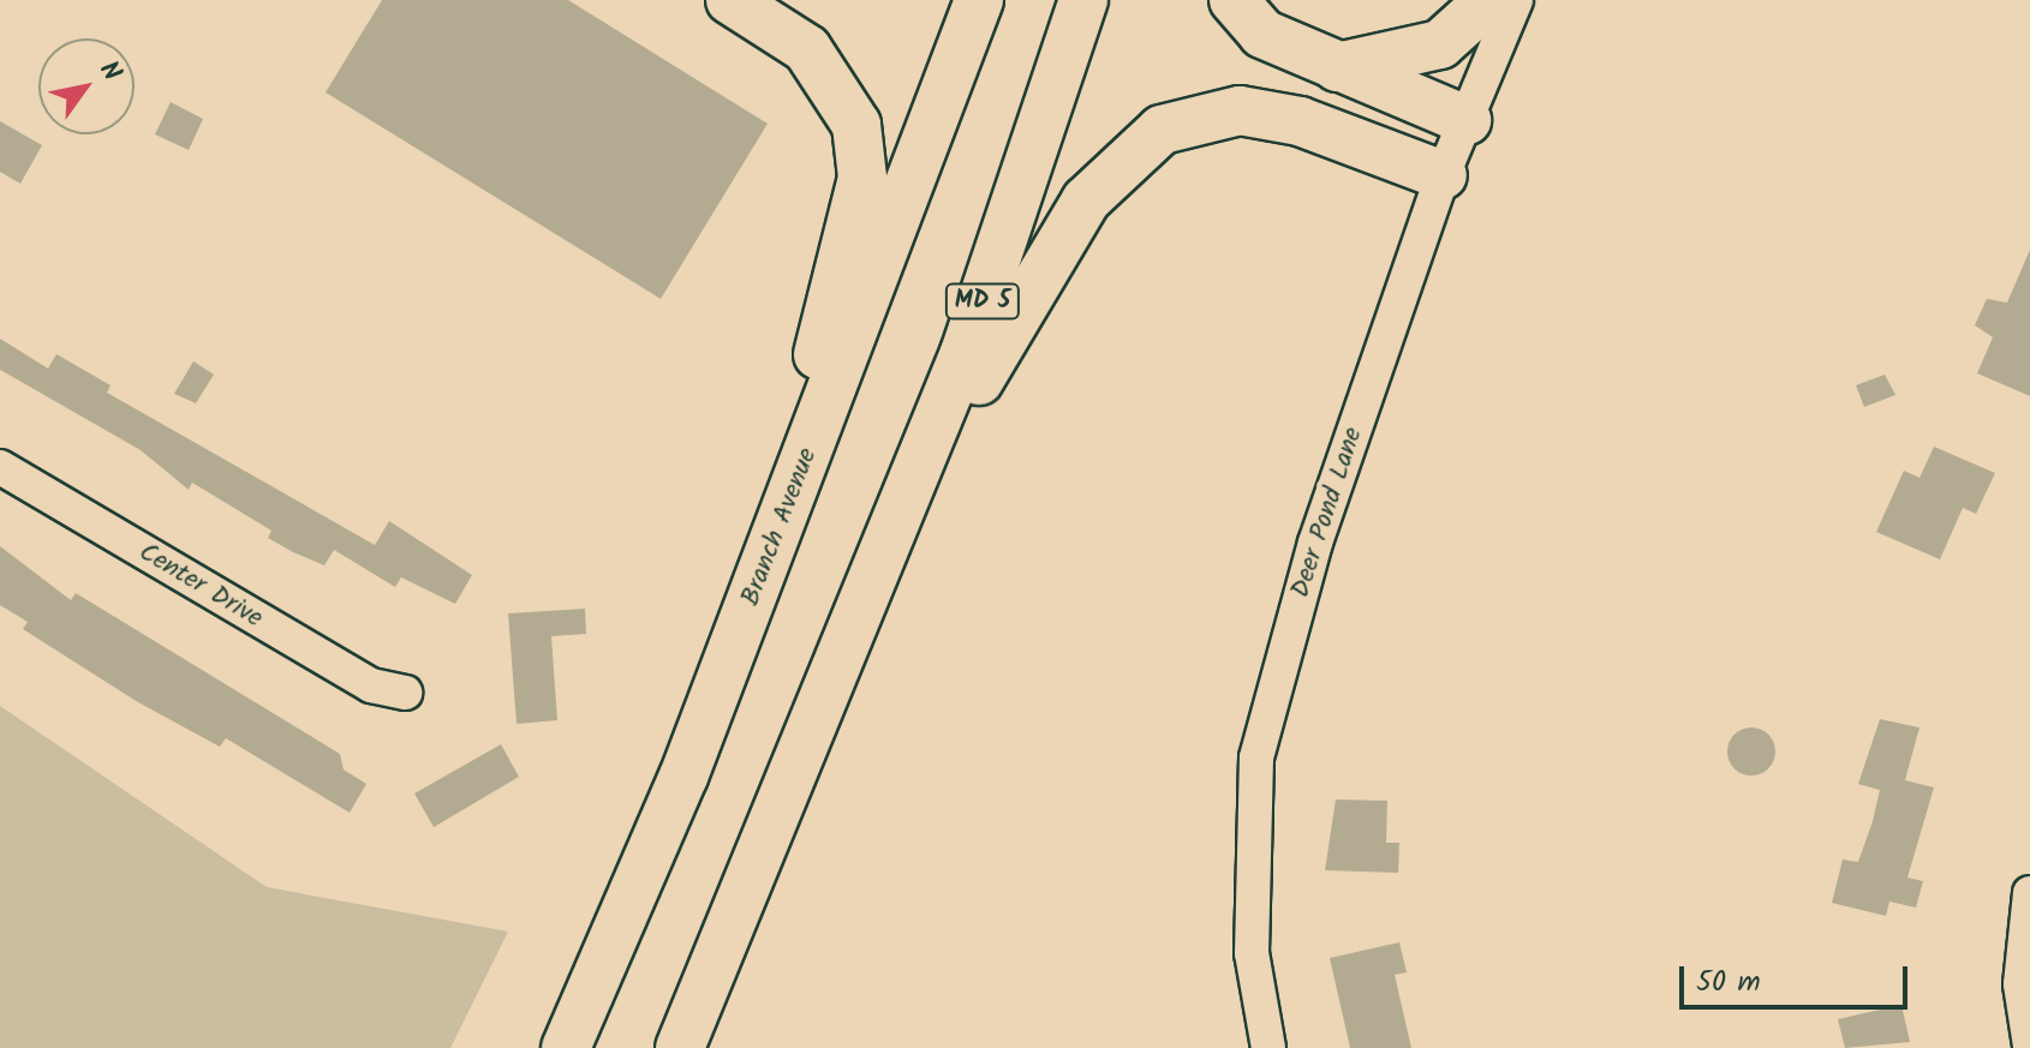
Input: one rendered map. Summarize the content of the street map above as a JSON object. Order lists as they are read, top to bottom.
{
  "streets": {
    "highway": ["MD 5", "Branch Avenue"],
    "street": ["Deer Pond Lane", "Center Drive"]
  },
  "scale_bar": "50 m",
  "north": "top right"
}
